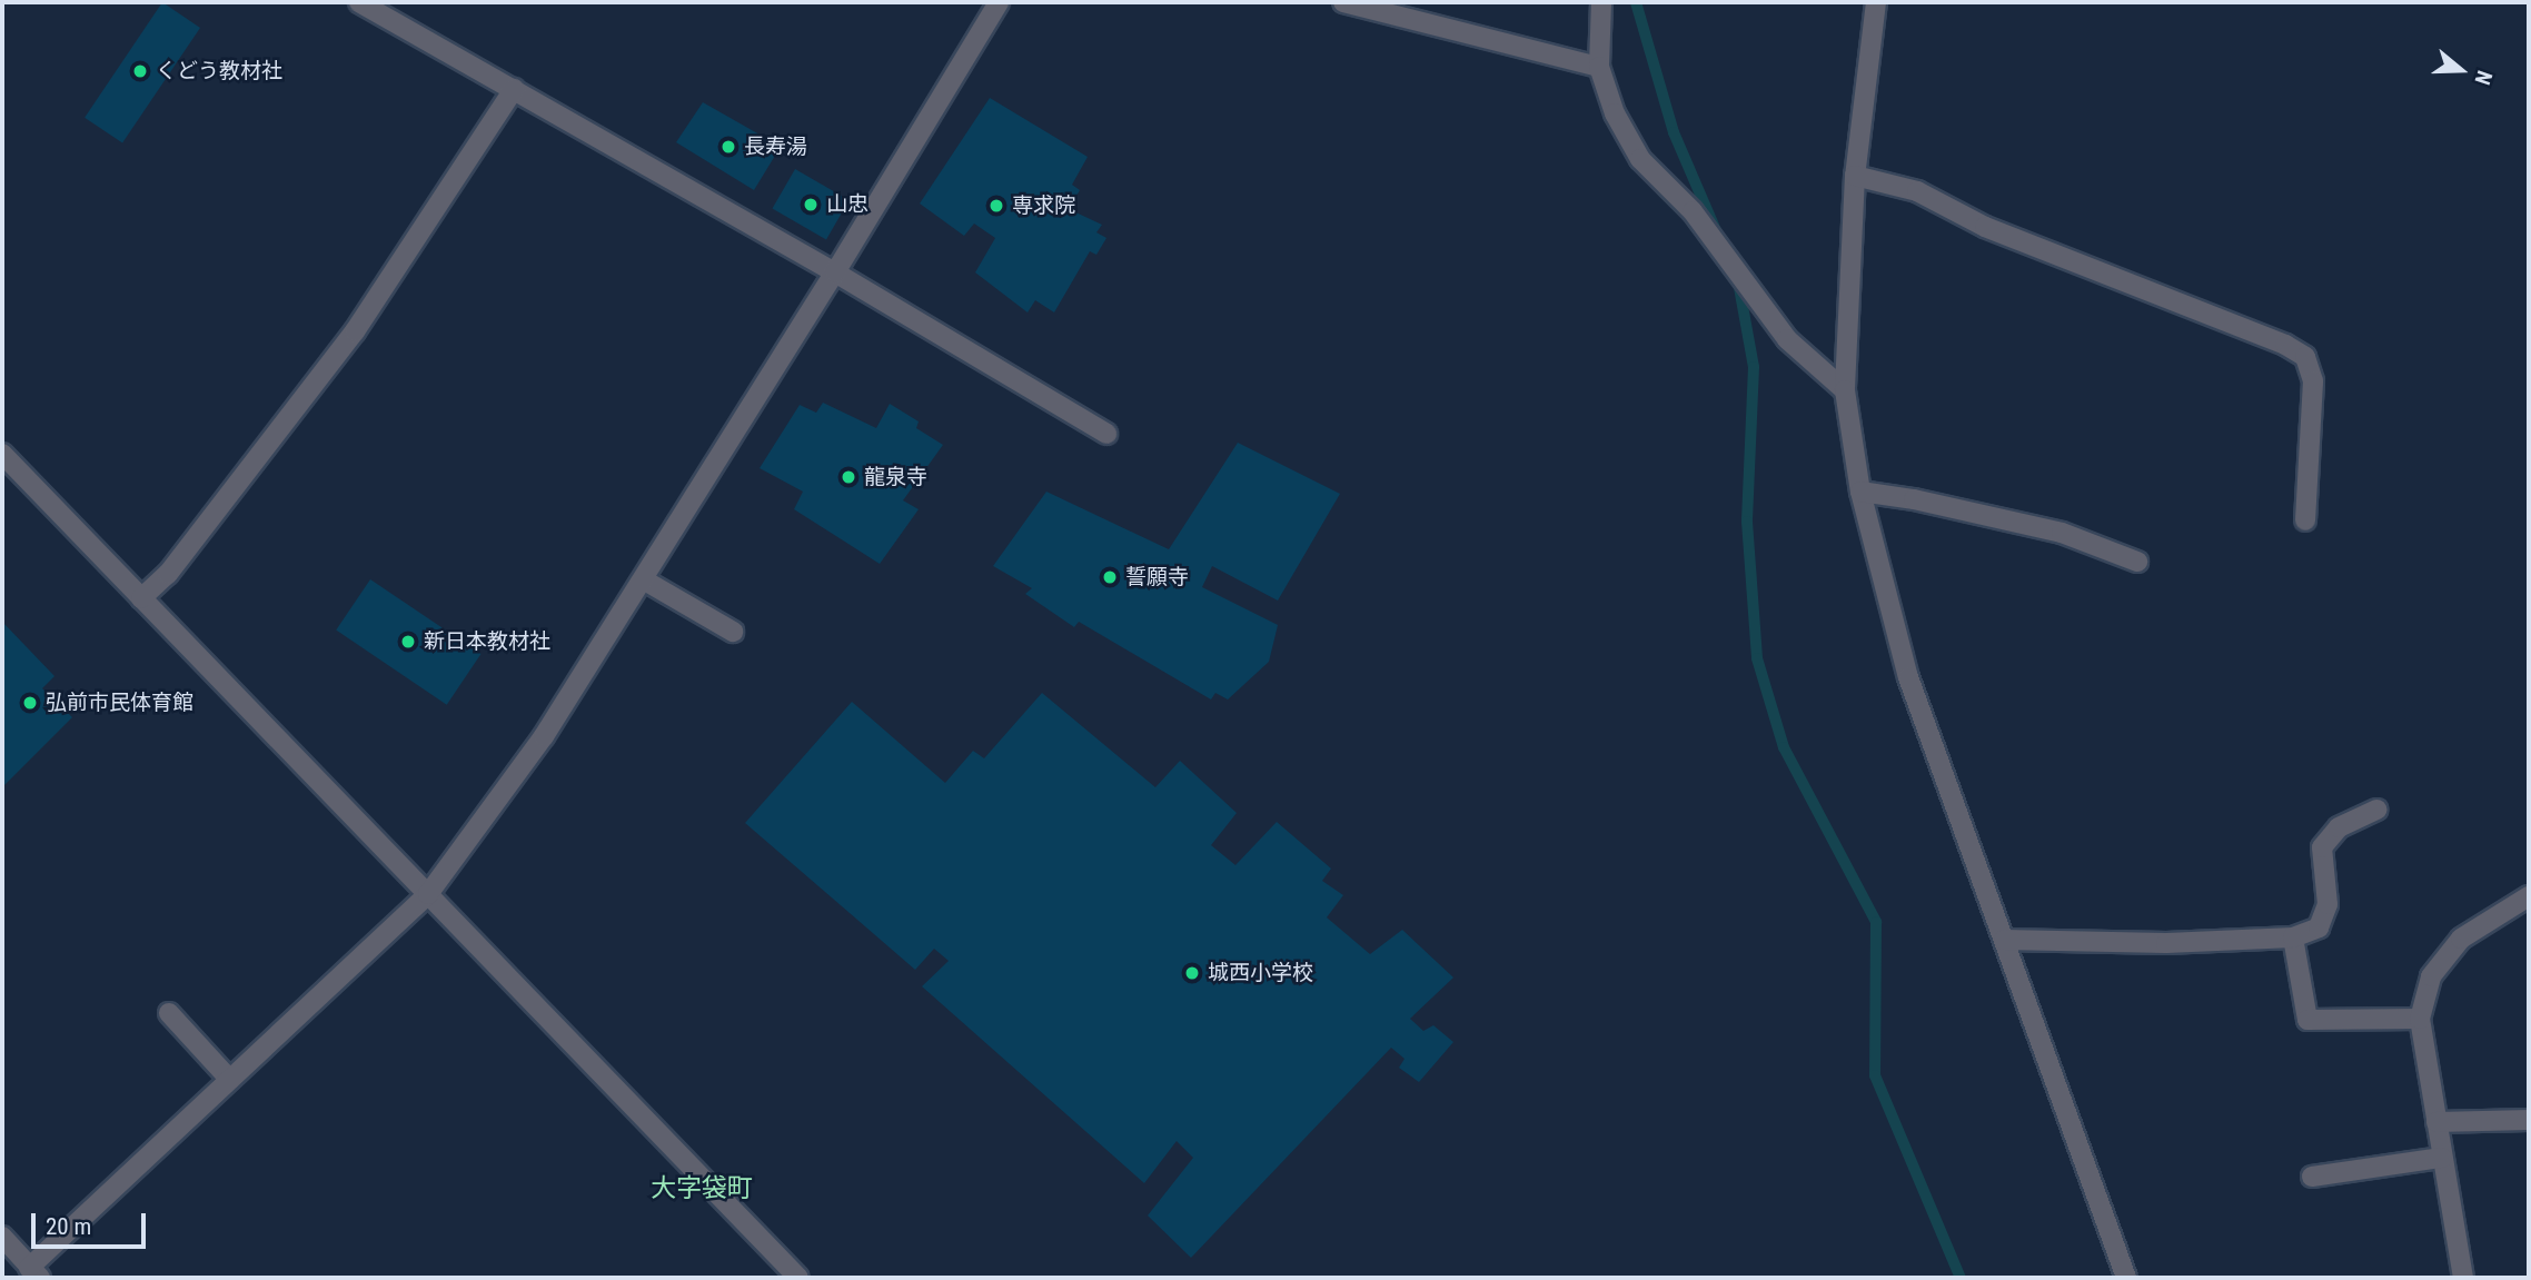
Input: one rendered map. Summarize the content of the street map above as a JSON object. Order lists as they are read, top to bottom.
{
  "districts": ["大字袋町"],
  "places": [
    "くどう教材社",
    "長寿湯",
    "山忠",
    "専求院",
    "龍泉寺",
    "誓願寺",
    "新日本教材社",
    "弘前市民体育館",
    "城西小学校"
  ],
  "scale_bar": "20 m",
  "north": "right"
}
